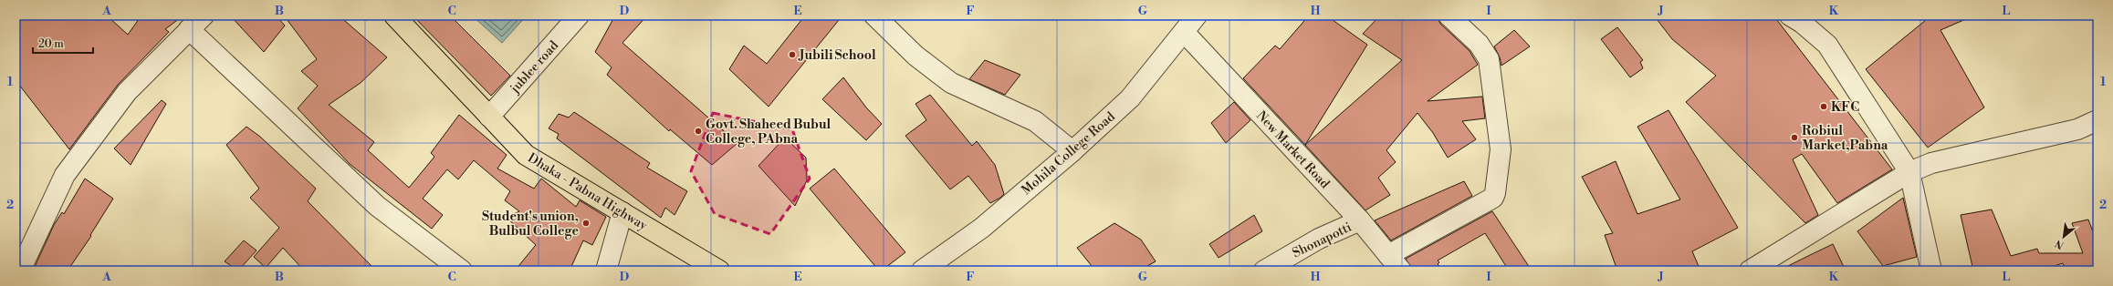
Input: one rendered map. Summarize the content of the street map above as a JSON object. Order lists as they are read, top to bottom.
{
  "streets": {
    "main road": ["Dhaka - Pabna Highway"],
    "street": [
      "jublee road",
      "New Market Road",
      "Mohila College Road",
      "Shonapotti"
    ]
  },
  "crossings": [
    ["jublee road", "Dhaka - Pabna Highway"],
    ["New Market Road", "Mohila College Road"],
    ["New Market Road", "Shonapotti"]
  ],
  "places": [
    "Jubili School",
    "KFC",
    "Govt. Shaheed Bubul College, PAbna",
    "Robiul Market,Pabna",
    "Student's union, Bulbul College"
  ],
  "scale_bar": "20 m",
  "north": "bottom left",
  "grid": {
    "columns": [
      "A",
      "B",
      "C",
      "D",
      "E",
      "F",
      "G",
      "H",
      "I",
      "J",
      "K",
      "L"
    ],
    "rows": ["1", "2"]
  }
}
